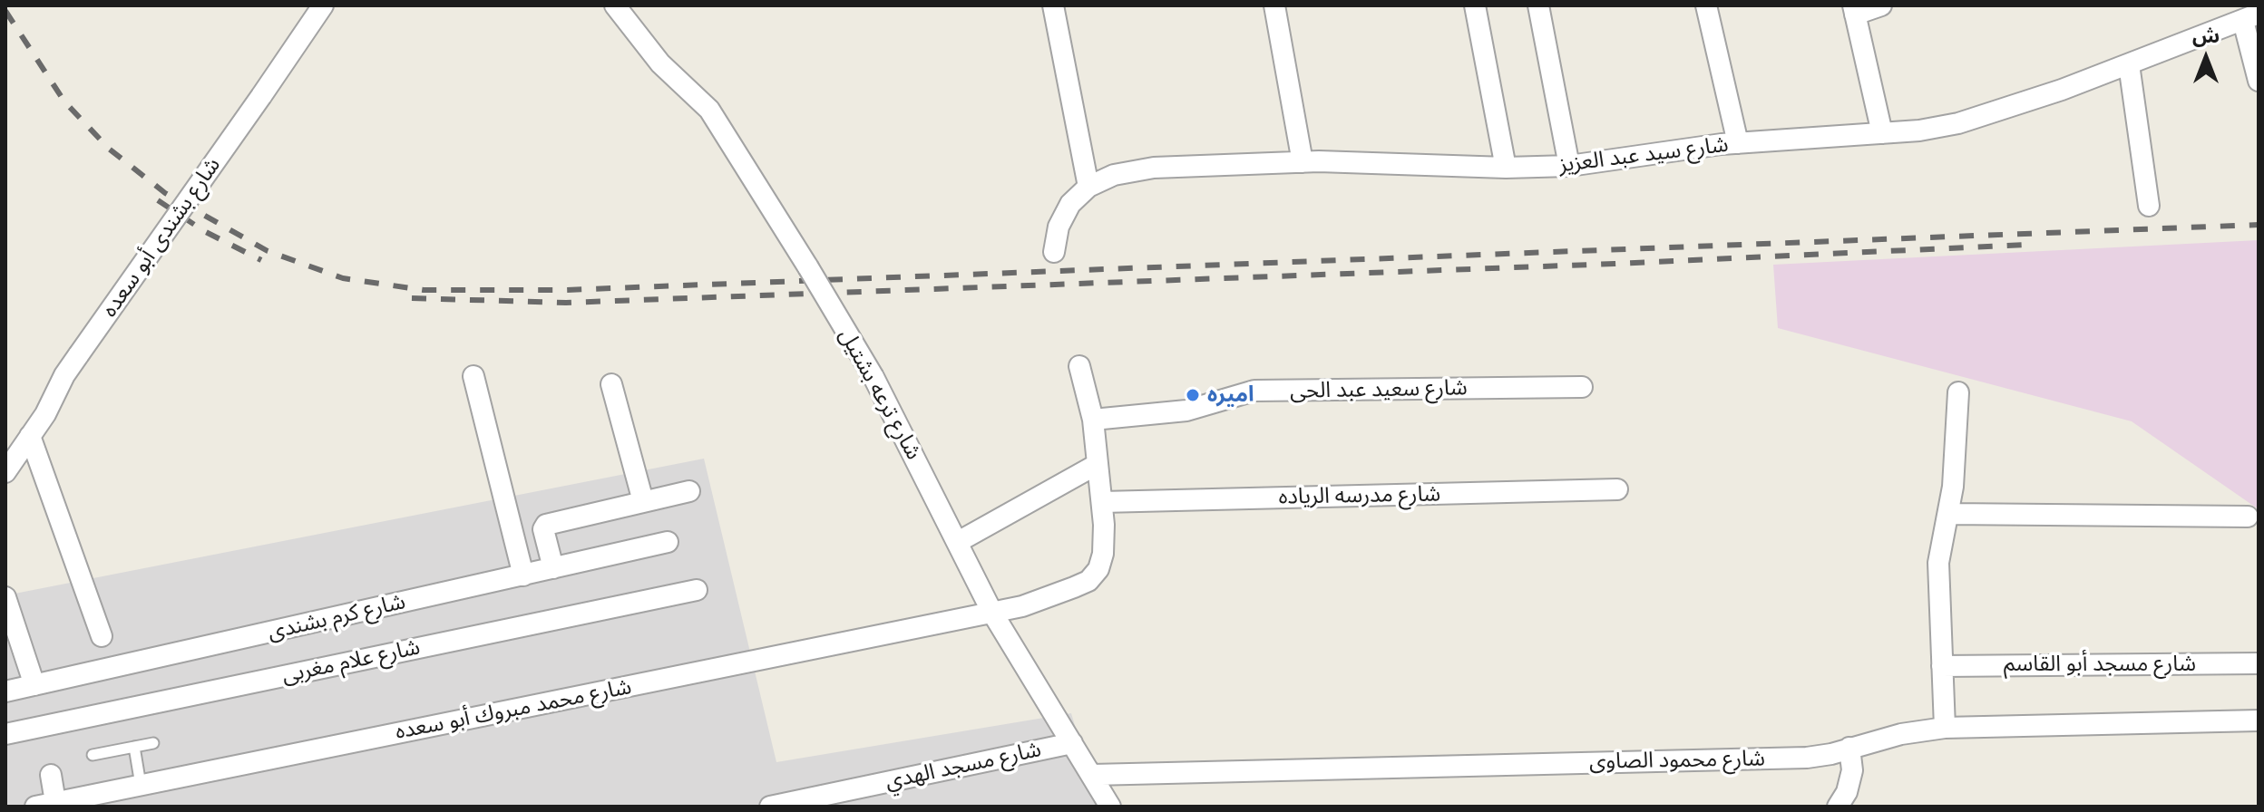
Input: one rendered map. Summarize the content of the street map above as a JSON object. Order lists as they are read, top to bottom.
{
  "streets": {
    "street": [
      "شارع سيد عبد العزيز",
      "شارع بشندى أبو سعده",
      "شارع سعيد عبد الحى",
      "شارع ترعه بشتيل",
      "شارع مدرسه الرياده",
      "شارع كرم بشندى",
      "شارع علام مغربى",
      "شارع مسجد أبو القاسم",
      "شارع محمد مبروك أبو سعده",
      "شارع محمود الصاوى",
      "شارع مسجد الهدي"
    ]
  },
  "crossings": [
    ["شارع ترعه بشتيل", "شارع محمد مبروك أبو سعده"],
    ["شارع ترعه بشتيل", "شارع محمود الصاوى"],
    ["شارع ترعه بشتيل", "شارع مسجد الهدي"]
  ],
  "places": ["اميره"],
  "north": "top"
}
